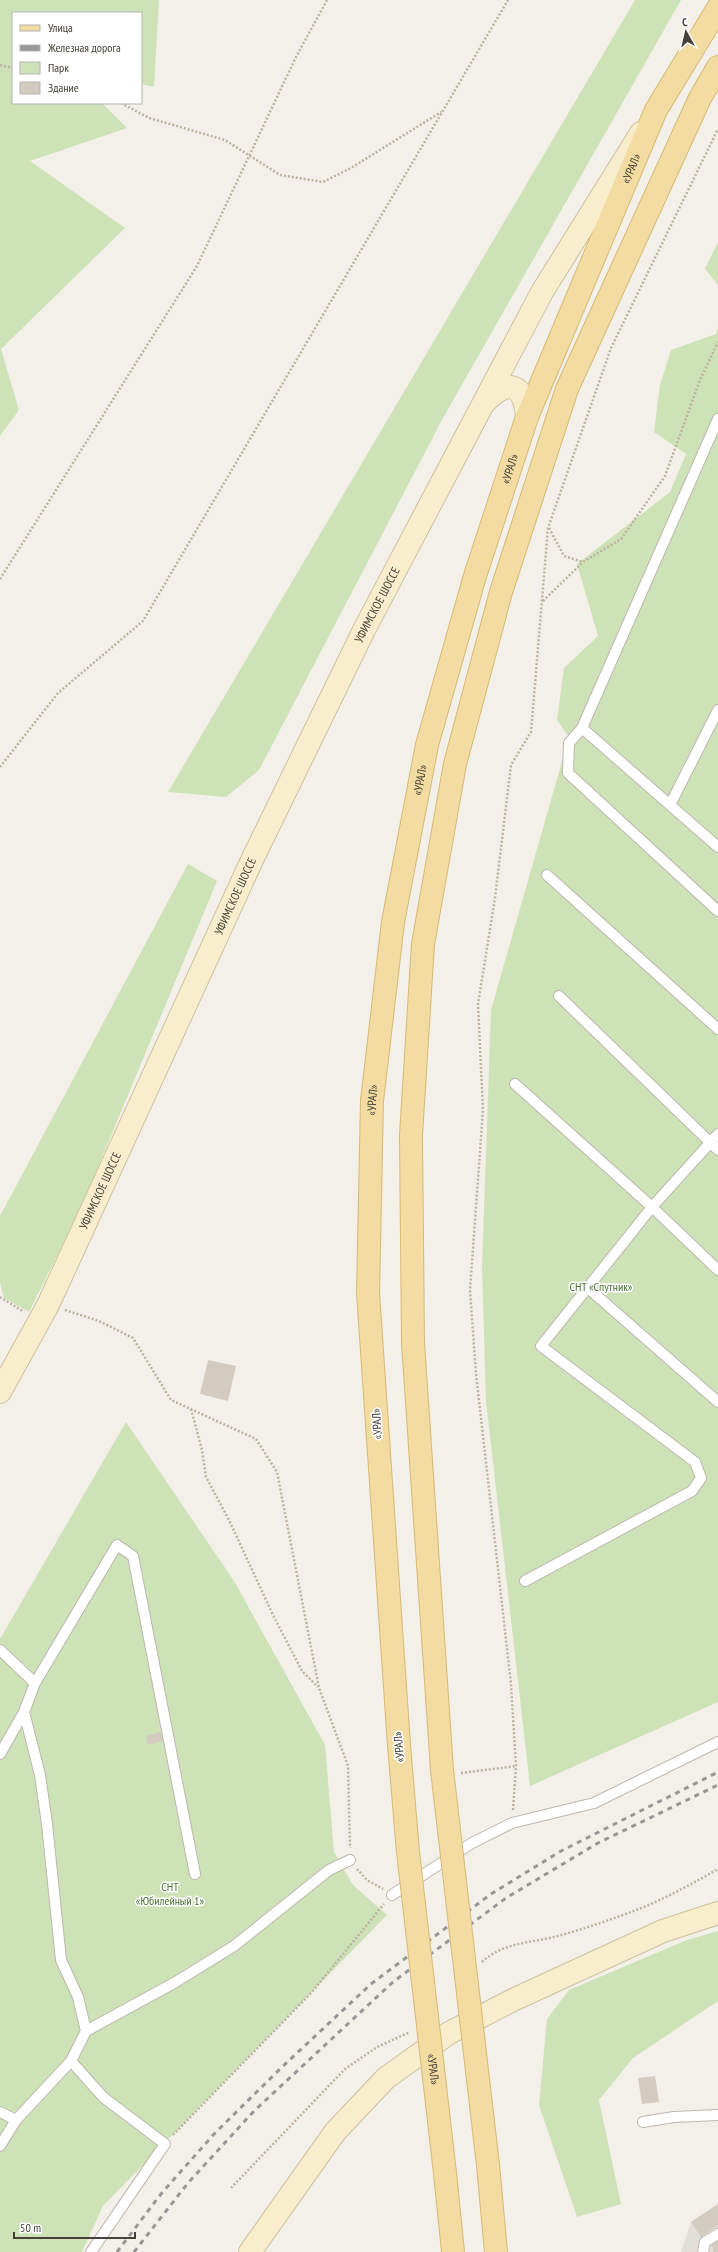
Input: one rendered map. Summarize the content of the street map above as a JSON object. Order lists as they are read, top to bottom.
{
  "streets": {
    "main road": ["«УРАЛ»", "УФИМСКОЕ ШОССЕ"]
  },
  "crossings": [
    ["«УРАЛ»", "УФИМСКОЕ ШОССЕ"]
  ],
  "parks": ["СНТ «Спутник»", "СНТ «Юбилейный 1»"],
  "legend": [
    "Улица",
    "Железная дорога",
    "Парк",
    "Здание"
  ],
  "scale_bar": "50 m",
  "north": "top"
}
